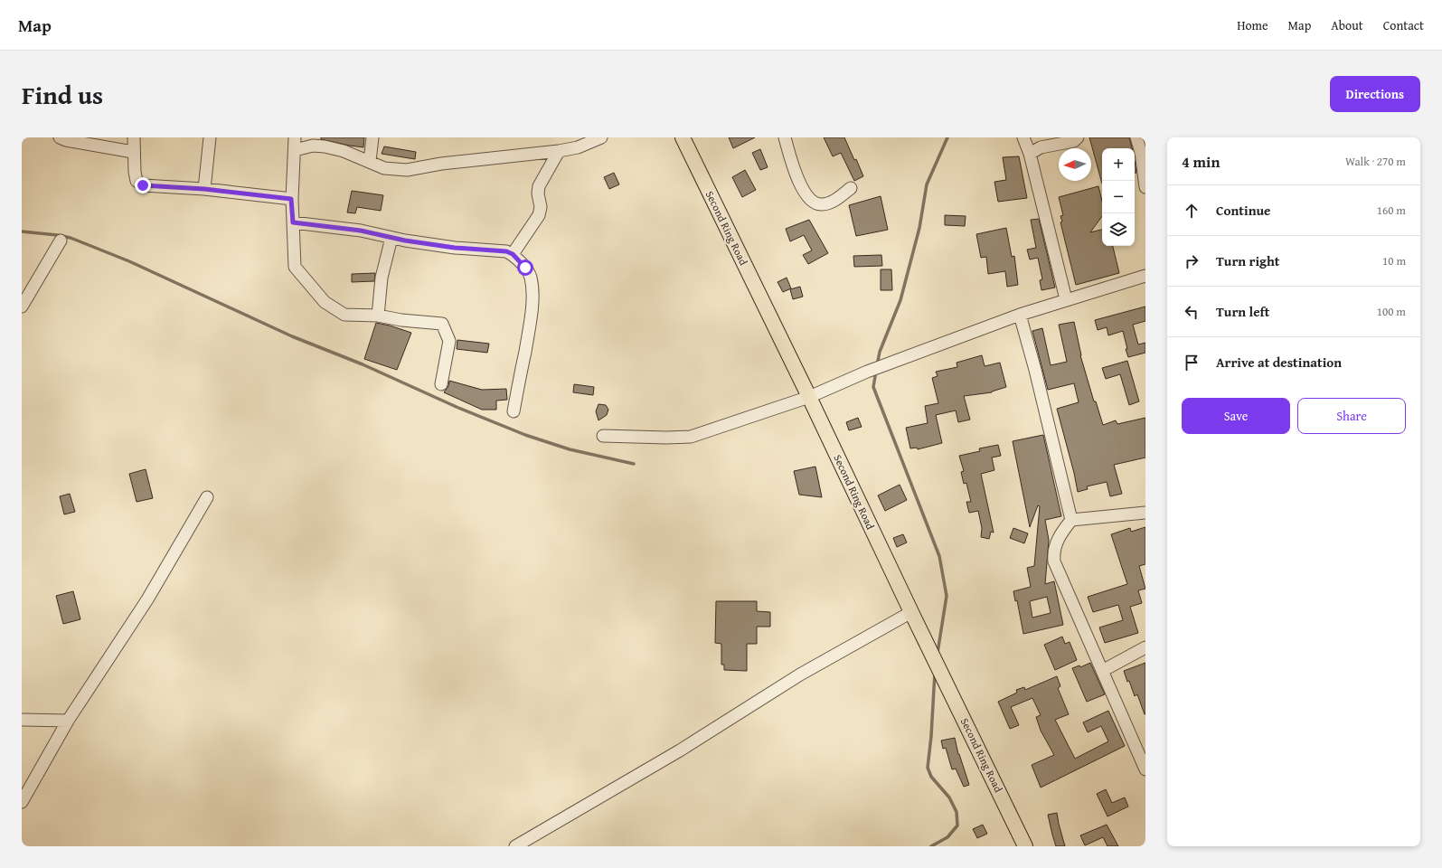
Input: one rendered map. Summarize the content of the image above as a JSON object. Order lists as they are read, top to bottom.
{
  "streets": {
    "main road": ["Second Ring Road"]
  },
  "north": "left",
  "page": {
    "header": "Map",
    "nav": [
      "Home",
      "Map",
      "About",
      "Contact"
    ],
    "title": "Find us",
    "buttons": [
      "Directions",
      ["Save", "Share"]
    ],
    "heading": ["4 min", "Walk · 270 m"],
    "map_buttons": ["+", "−"],
    "list": [
      ["Continue", "160 m"],
      ["Turn right", "10 m"],
      ["Turn left", "100 m"],
      "Arrive at destination"
    ]
  }
}
